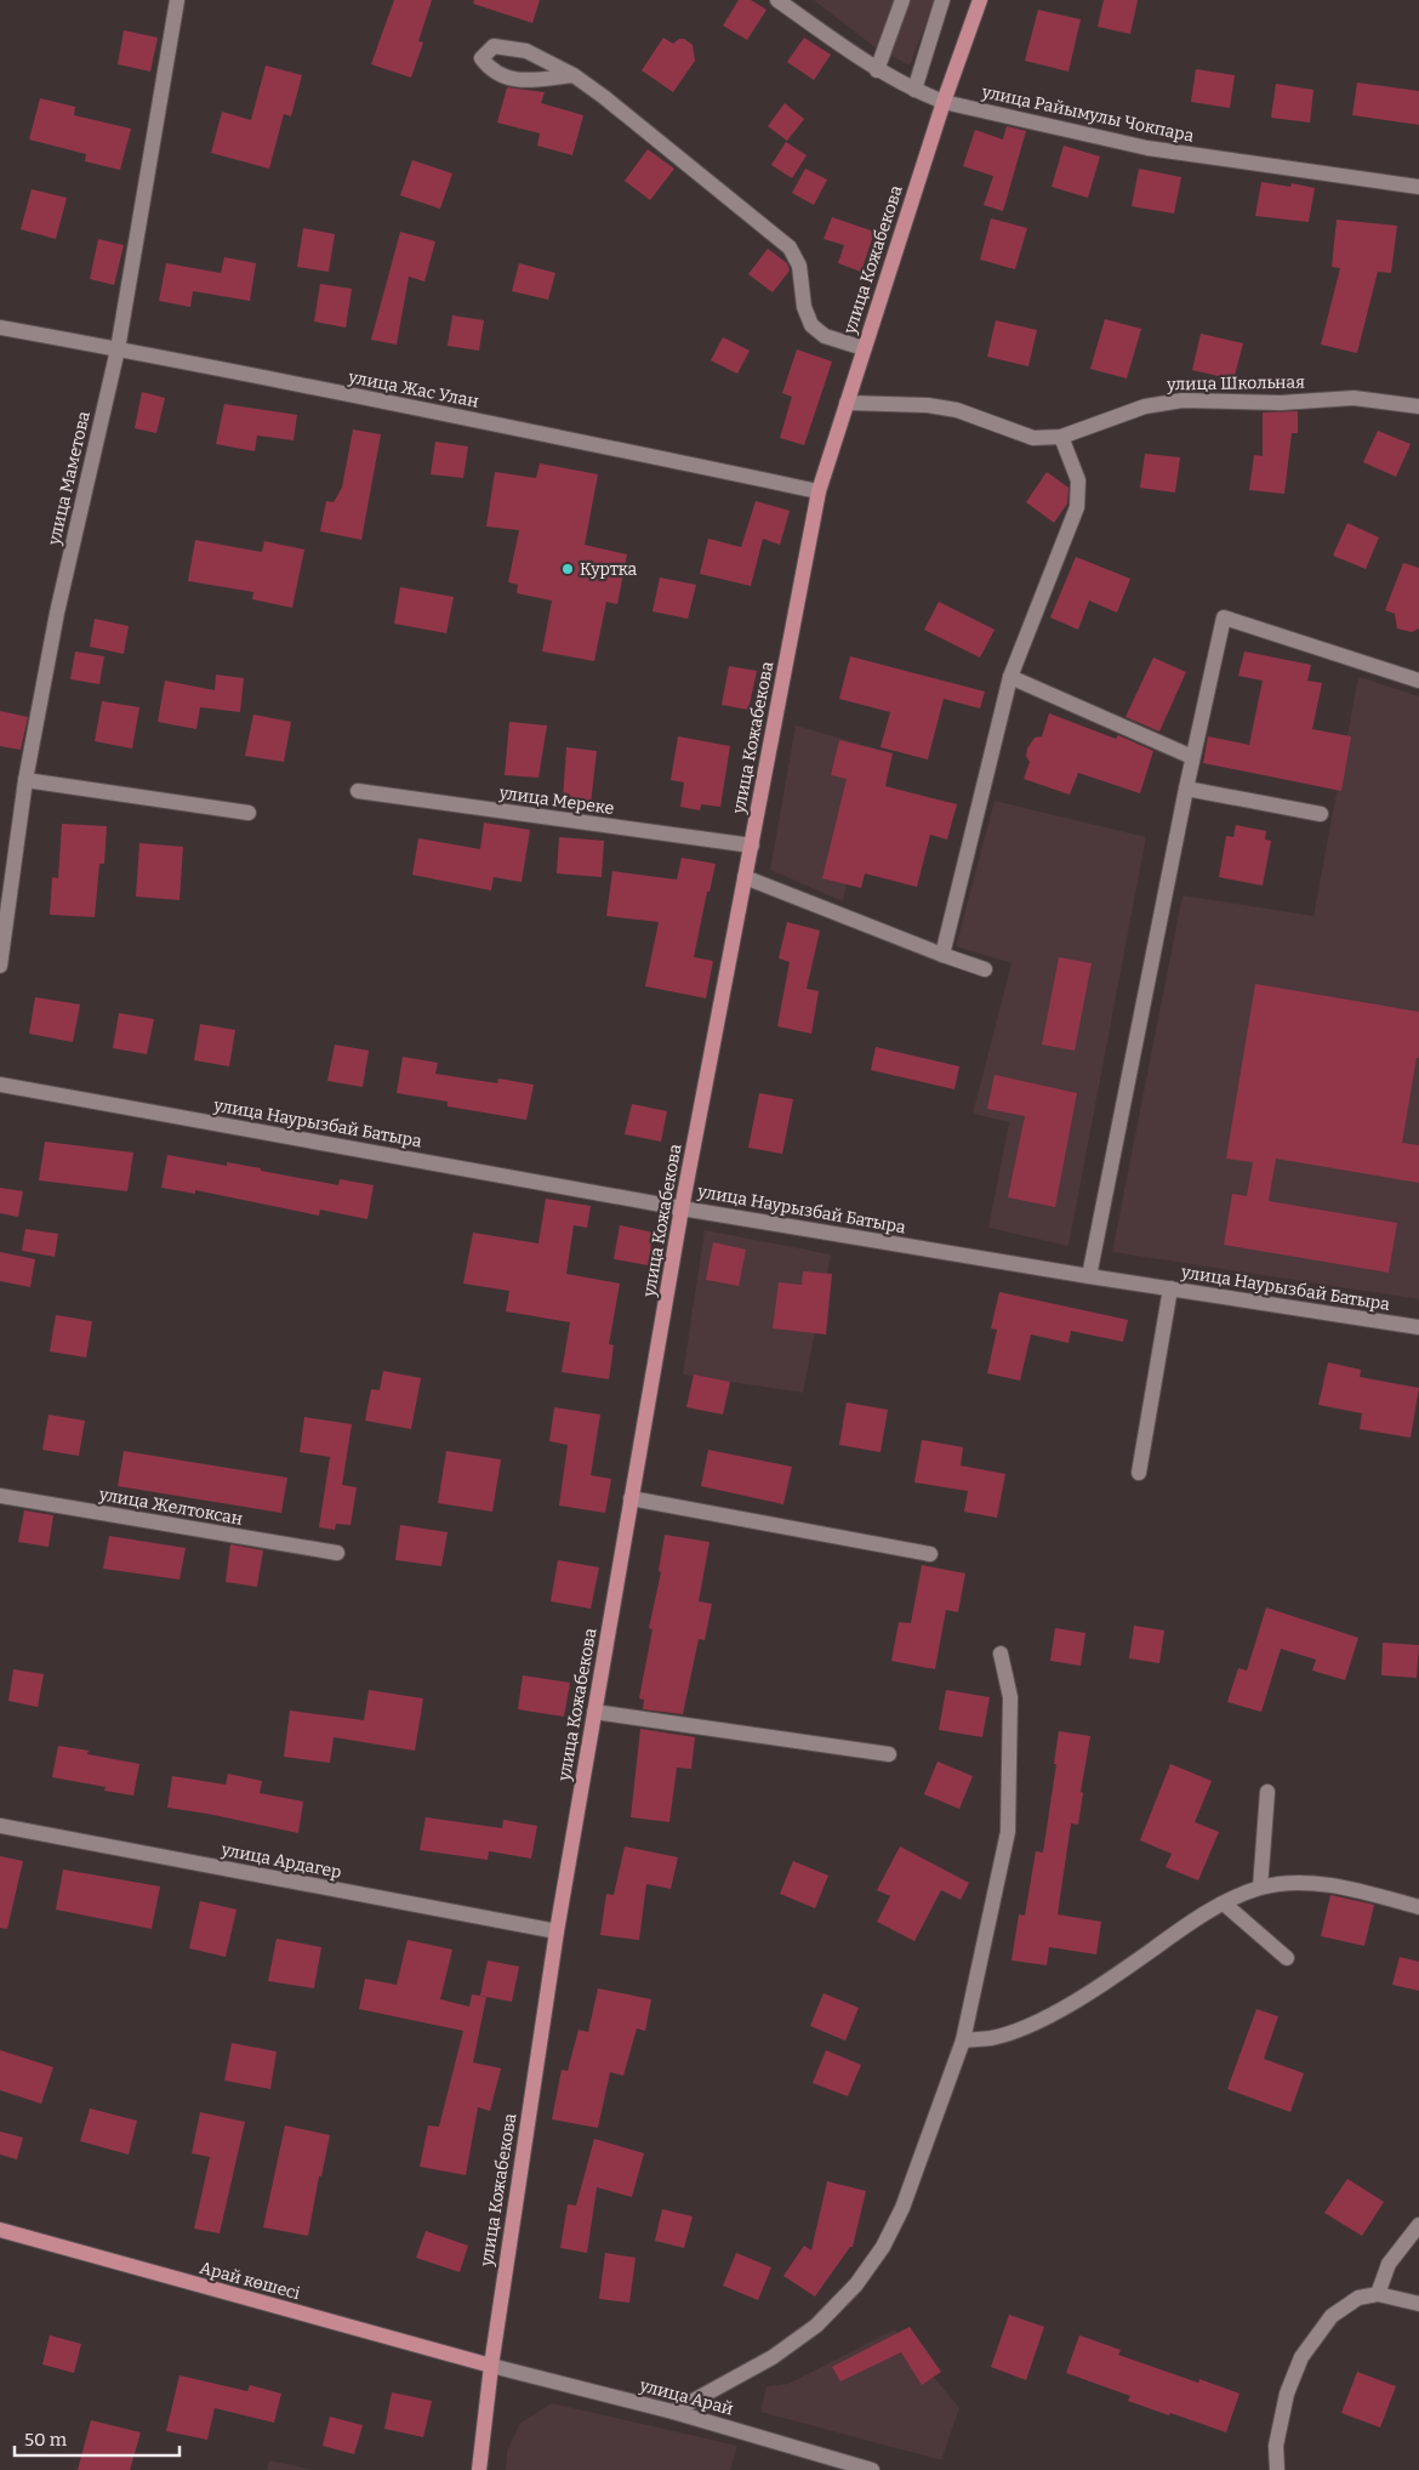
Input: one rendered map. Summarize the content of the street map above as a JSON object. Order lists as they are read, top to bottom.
{
  "streets": {
    "main road": ["улица Кожабекова", "Арай көшесі"],
    "street": [
      "улица Райымулы Чокпара",
      "улица Школьная",
      "улица Жас Улан",
      "улица Маметова",
      "улица Мереке",
      "улица Наурызбай Батыра",
      "улица Желтоксан",
      "улица Ардагер",
      "улица Арай"
    ]
  },
  "crossings": [
    ["улица Райымулы Чокпара", "улица Кожабекова"],
    ["улица Кожабекова", "улица Школьная"],
    ["улица Кожабекова", "улица Жас Улан"],
    ["улица Кожабекова", "улица Мереке"],
    ["улица Кожабекова", "улица Наурызбай Батыра"],
    ["улица Кожабекова", "улица Ардагер"],
    ["улица Кожабекова", "Арай көшесі"],
    ["улица Кожабекова", "улица Арай"],
    ["улица Жас Улан", "улица Маметова"],
    ["Арай көшесі", "улица Арай"]
  ],
  "places": ["Куртка"],
  "scale_bar": "50 m"
}
